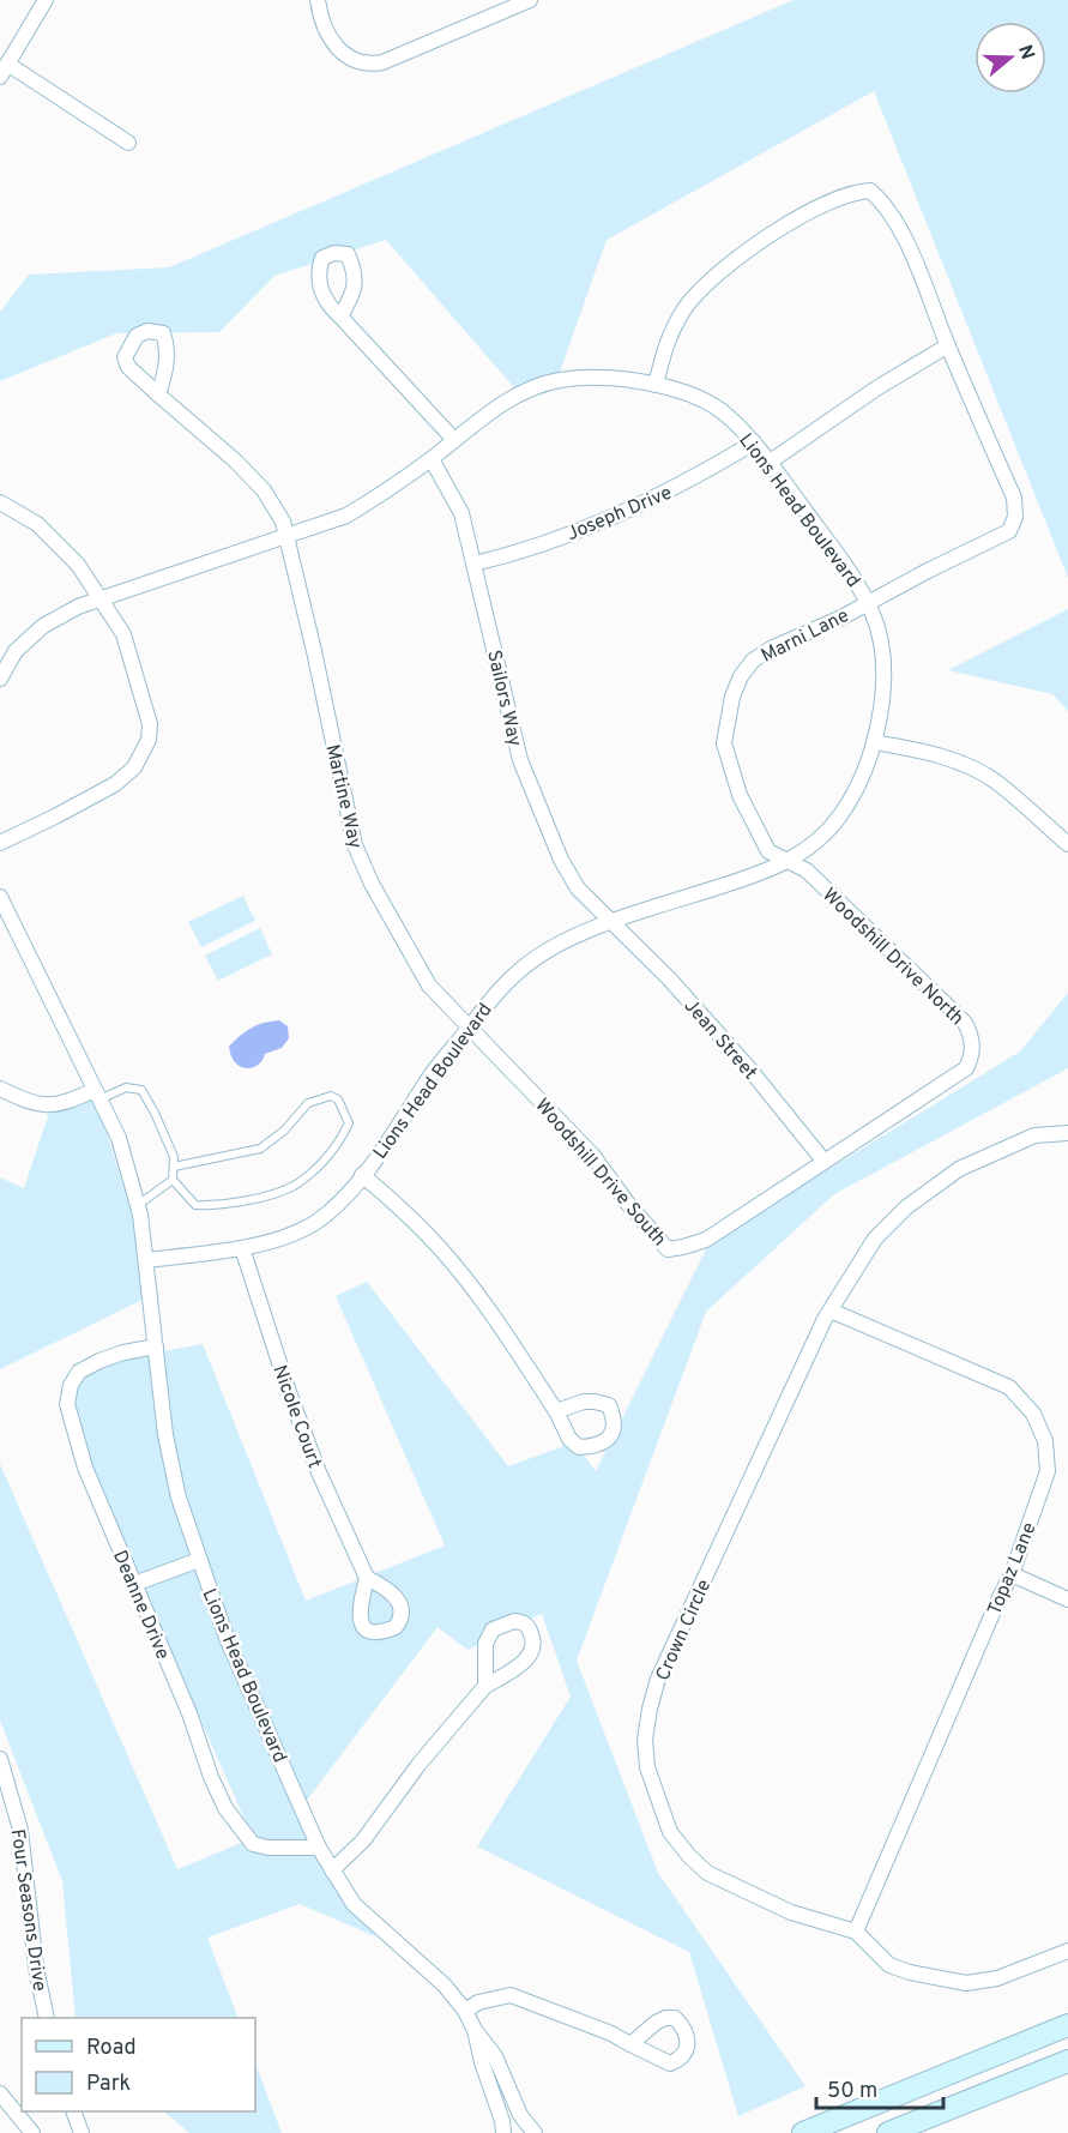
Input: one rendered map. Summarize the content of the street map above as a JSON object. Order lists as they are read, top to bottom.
{
  "streets": {
    "street": [
      "Lions Head Boulevard",
      "Joseph Drive",
      "Marni Lane",
      "Sailors Way",
      "Martine Way",
      "Woodshill Drive North",
      "Jean Street",
      "Woodshill Drive South",
      "Nicole Court",
      "Topaz Lane",
      "Deanne Drive",
      "Crown Circle",
      "Four Seasons Drive"
    ]
  },
  "crossings": [
    ["Lions Head Boulevard", "Joseph Drive"],
    ["Lions Head Boulevard", "Marni Lane"],
    ["Lions Head Boulevard", "Sailors Way"],
    ["Lions Head Boulevard", "Martine Way"],
    ["Lions Head Boulevard", "Woodshill Drive North"],
    ["Lions Head Boulevard", "Jean Street"],
    ["Lions Head Boulevard", "Woodshill Drive South"],
    ["Lions Head Boulevard", "Nicole Court"],
    ["Lions Head Boulevard", "Deanne Drive"],
    ["Joseph Drive", "Sailors Way"],
    ["Marni Lane", "Woodshill Drive North"],
    ["Sailors Way", "Jean Street"],
    ["Martine Way", "Woodshill Drive South"],
    ["Woodshill Drive North", "Jean Street"],
    ["Woodshill Drive North", "Woodshill Drive South"],
    ["Jean Street", "Woodshill Drive South"],
    ["Topaz Lane", "Crown Circle"]
  ],
  "legend": ["Road", "Park"],
  "scale_bar": "50 m",
  "north": "right"
}
